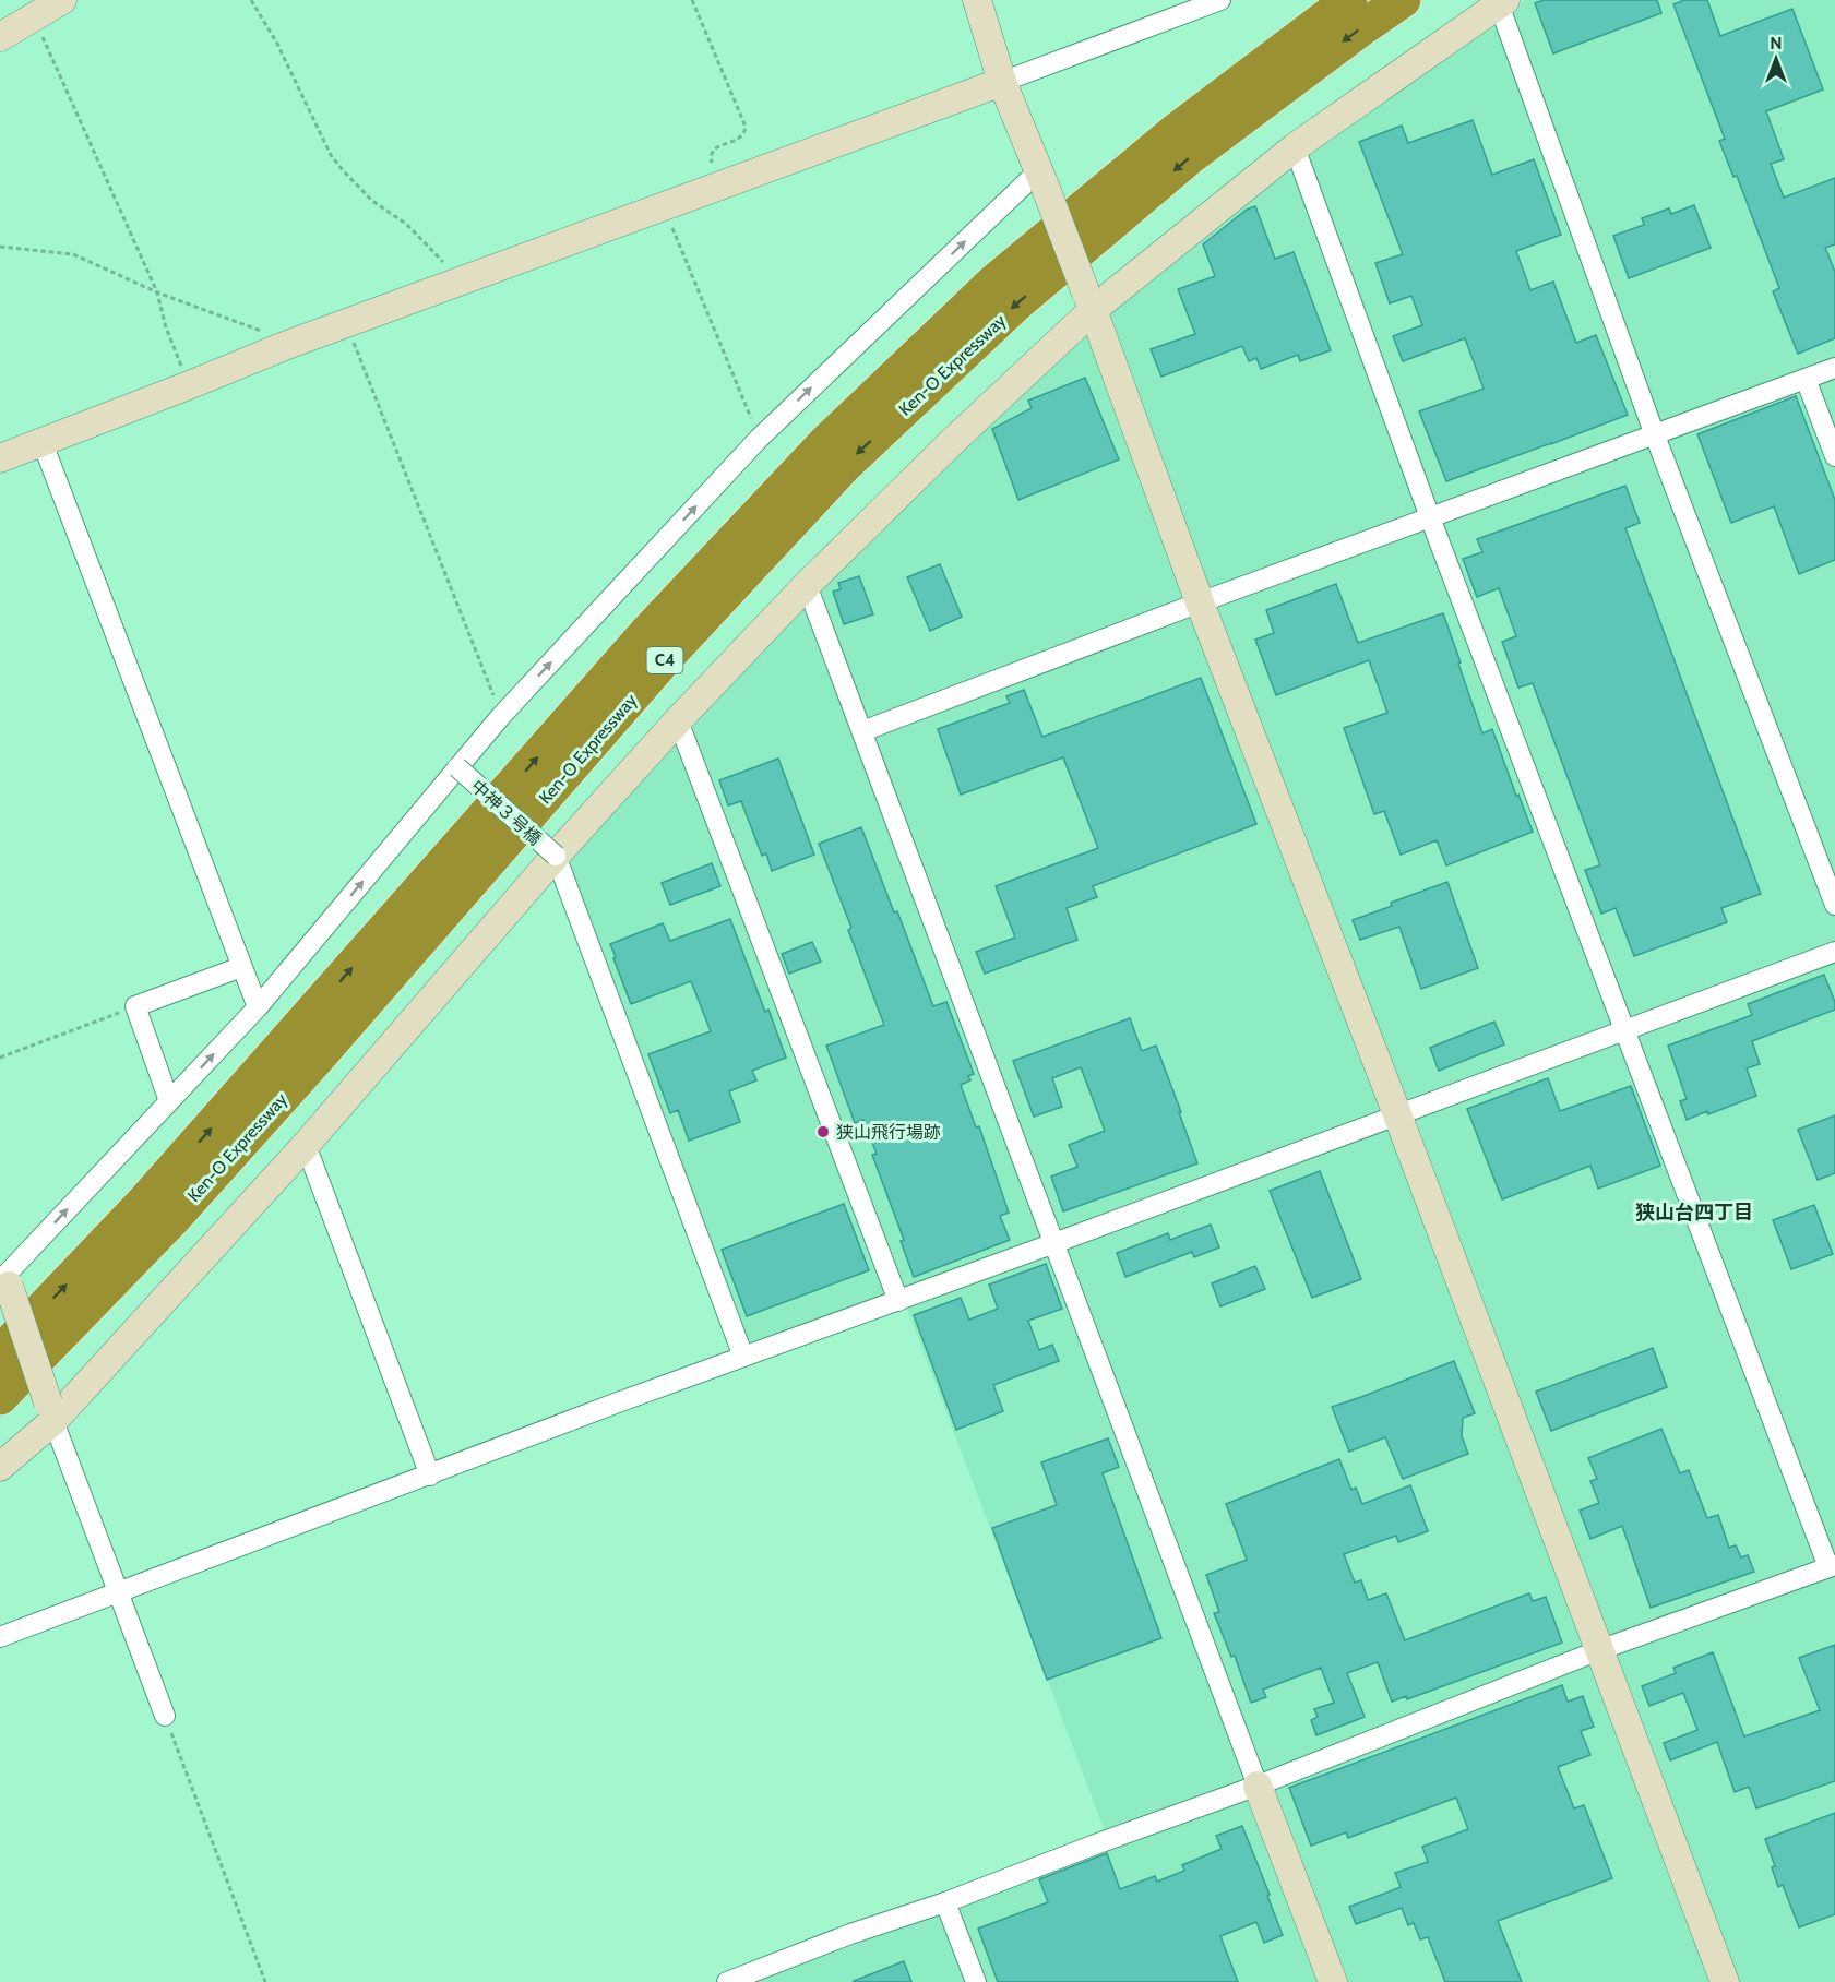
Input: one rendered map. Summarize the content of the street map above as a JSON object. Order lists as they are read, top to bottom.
{
  "streets": {
    "highway": ["Ken-O Expressway", "C4"],
    "street": ["中神３号橋"]
  },
  "districts": ["狭山台四丁目"],
  "places": ["狭山飛行場跡"],
  "north": "top"
}
